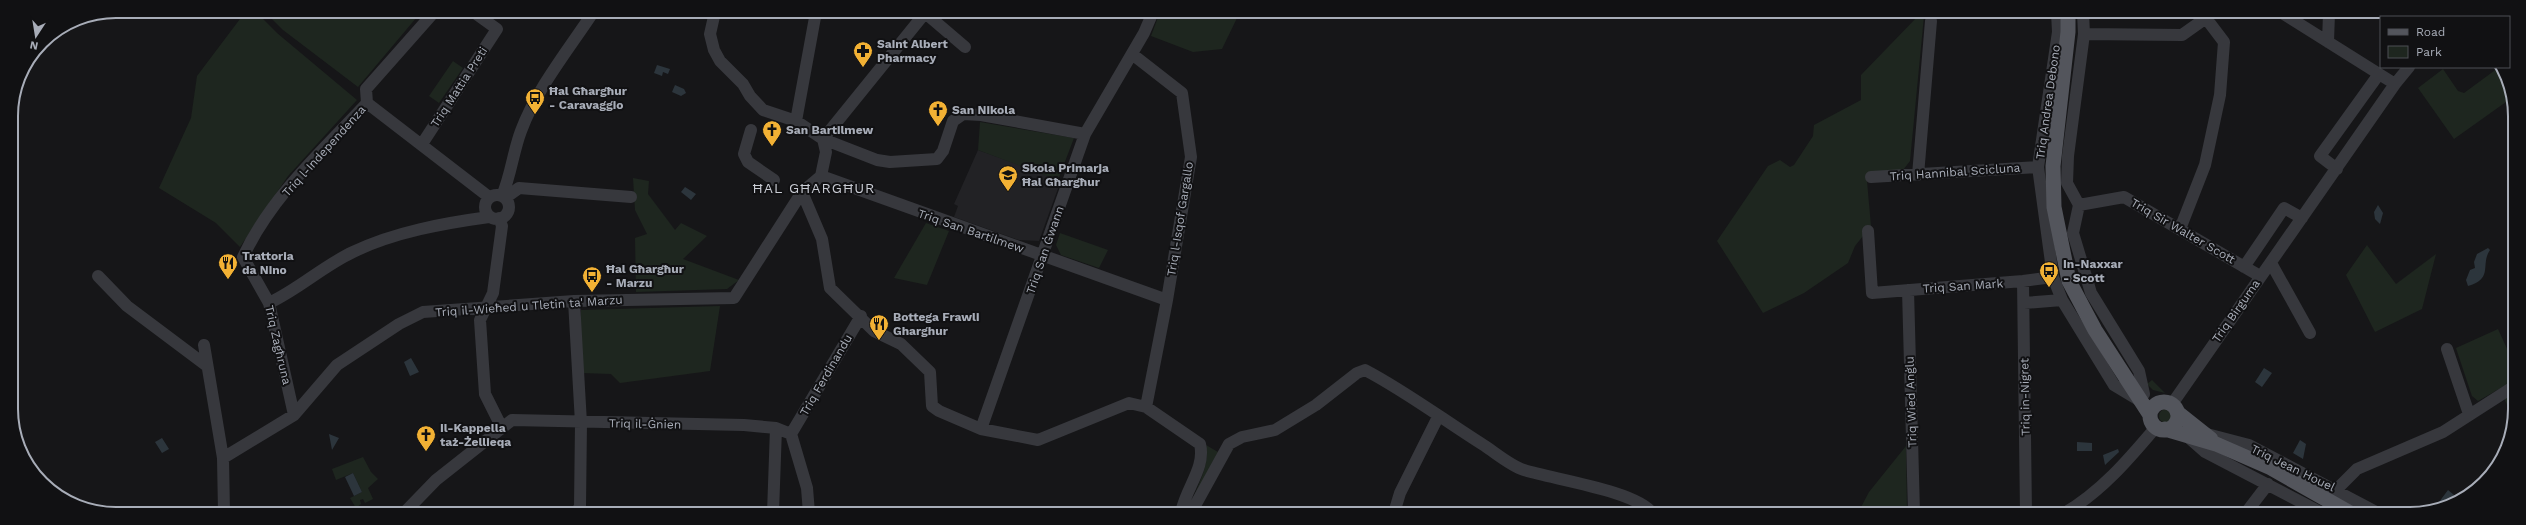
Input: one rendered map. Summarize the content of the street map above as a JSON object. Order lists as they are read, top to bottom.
{
  "streets": {
    "main road": ["Triq Andrea Debono", "Triq Jean Houel"],
    "street": [
      "Triq Mattia Preti",
      "Triq l-Independenza",
      "Triq Hannibal Scicluna",
      "Triq l-Isqof Gargallo",
      "Triq San Bartilmew",
      "Triq Sir Walter Scott",
      "Triq San Ġwann",
      "Triq San Mark",
      "Triq il-Wieħed u Tletin ta' Marzu",
      "Triq Birguma",
      "Triq Zagħruna",
      "Triq Ferdinandu",
      "Triq in-Nigret",
      "Triq Wied Anġlu",
      "Triq il-Ġnien"
    ]
  },
  "crossings": [
    ["Triq Andrea Debono", "Triq Hannibal Scicluna"],
    ["Triq Andrea Debono", "Triq Sir Walter Scott"],
    ["Triq Andrea Debono", "Triq San Mark"],
    ["Triq Andrea Debono", "Triq Birguma"],
    ["Triq Andrea Debono", "Triq Jean Houel"],
    ["Triq l-Independenza", "Triq Zagħruna"],
    ["Triq l-Isqof Gargallo", "Triq San Bartilmew"],
    ["Triq l-Isqof Gargallo", "Triq San Ġwann"],
    ["Triq San Bartilmew", "Triq San Ġwann"],
    ["Triq San Bartilmew", "Triq il-Wieħed u Tletin ta' Marzu"],
    ["Triq Sir Walter Scott", "Triq Birguma"],
    ["Triq San Mark", "Triq in-Nigret"],
    ["Triq San Mark", "Triq Wied Anġlu"],
    ["Triq il-Wieħed u Tletin ta' Marzu", "Triq Zagħruna"],
    ["Triq Birguma", "Triq Jean Houel"],
    ["Triq Ferdinandu", "Triq il-Ġnien"]
  ],
  "districts": ["ĦAL GĦARGĦUR"],
  "places": {
    "pharmacy": ["Saint Albert Pharmacy"],
    "bus stop": ["Ħal Għargħur - Caravaggio", "In-Naxxar - Scott", "Ħal Għargħur - Marzu"],
    "church": ["San Nikola", "San Bartilmew", "Il-Kappella taż-Żellieqa"],
    "school or university": ["Skola Primarja Ħal Għargħur"],
    "restaurant": ["Trattoria da Nino", "Bottega Frawli Gharghur"]
  },
  "legend": ["Road", "Park"],
  "north": "bottom"
}
